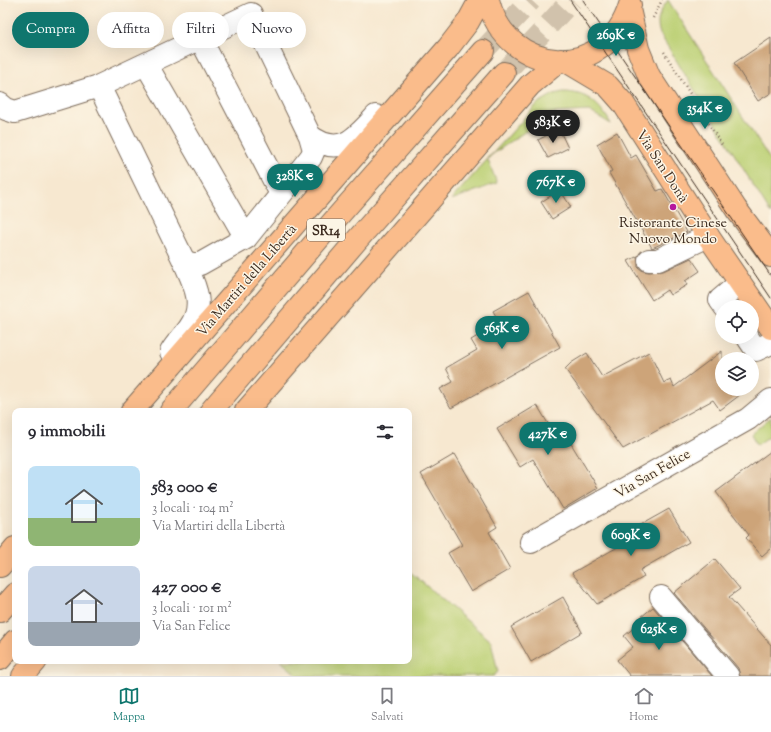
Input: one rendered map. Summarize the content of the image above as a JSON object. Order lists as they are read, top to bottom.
{
  "streets": {
    "main road": ["Via San Donà", "SR14", "Via Martiri della Libertà"],
    "street": ["Via San Felice"]
  },
  "places": ["Ristorante Cinese Nuovo Mondo"],
  "page": {
    "chip": [
      "Compra",
      "Affitta",
      "Filtri",
      "Nuovo"
    ],
    "price": [
      "269K €",
      "354K €",
      "583K €",
      "328K €",
      "767K €",
      "565K €",
      "427K €",
      "609K €",
      "625K €"
    ],
    "heading": "9 immobili",
    "list": [
      {
        "name": "583 000 €",
        "note": "3 locali · 104 m² · Via Martiri della Libertà"
      },
      {
        "name": "427 000 €",
        "note": "3 locali · 101 m² · Via San Felice"
      }
    ],
    "tabs": ["Mappa", "Salvati", "Home"]
  }
}
